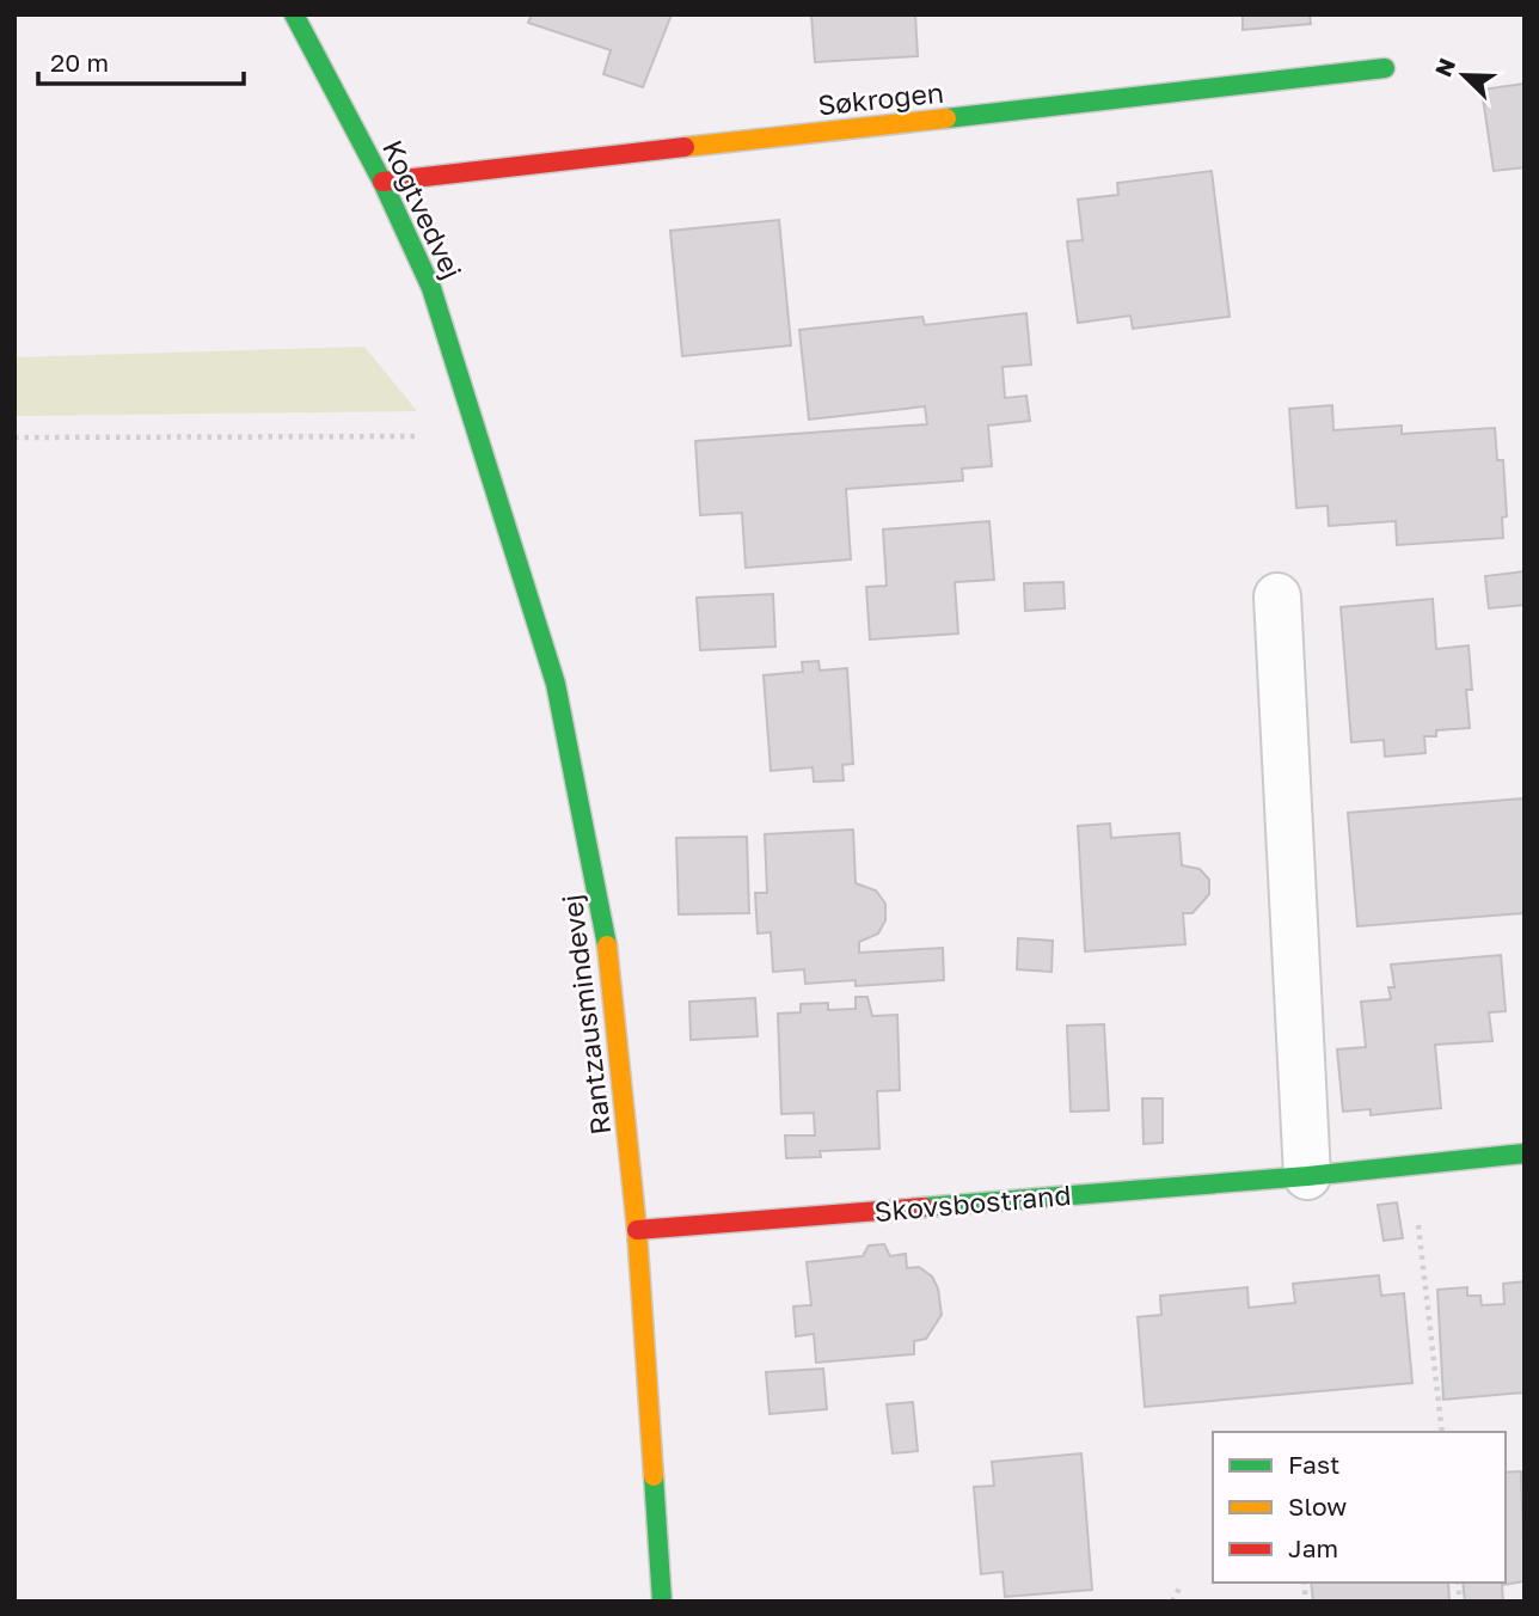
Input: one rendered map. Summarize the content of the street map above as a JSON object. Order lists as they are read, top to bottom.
{
  "streets": {
    "street": [
      "Søkrogen",
      "Kogtvedvej",
      "Rantzausmindevej",
      "Skovsbostrand"
    ]
  },
  "crossings": [
    ["Søkrogen", "Kogtvedvej"],
    ["Kogtvedvej", "Rantzausmindevej"],
    ["Rantzausmindevej", "Skovsbostrand"]
  ],
  "legend": ["Fast", "Slow", "Jam"],
  "scale_bar": "20 m",
  "north": "top left"
}
